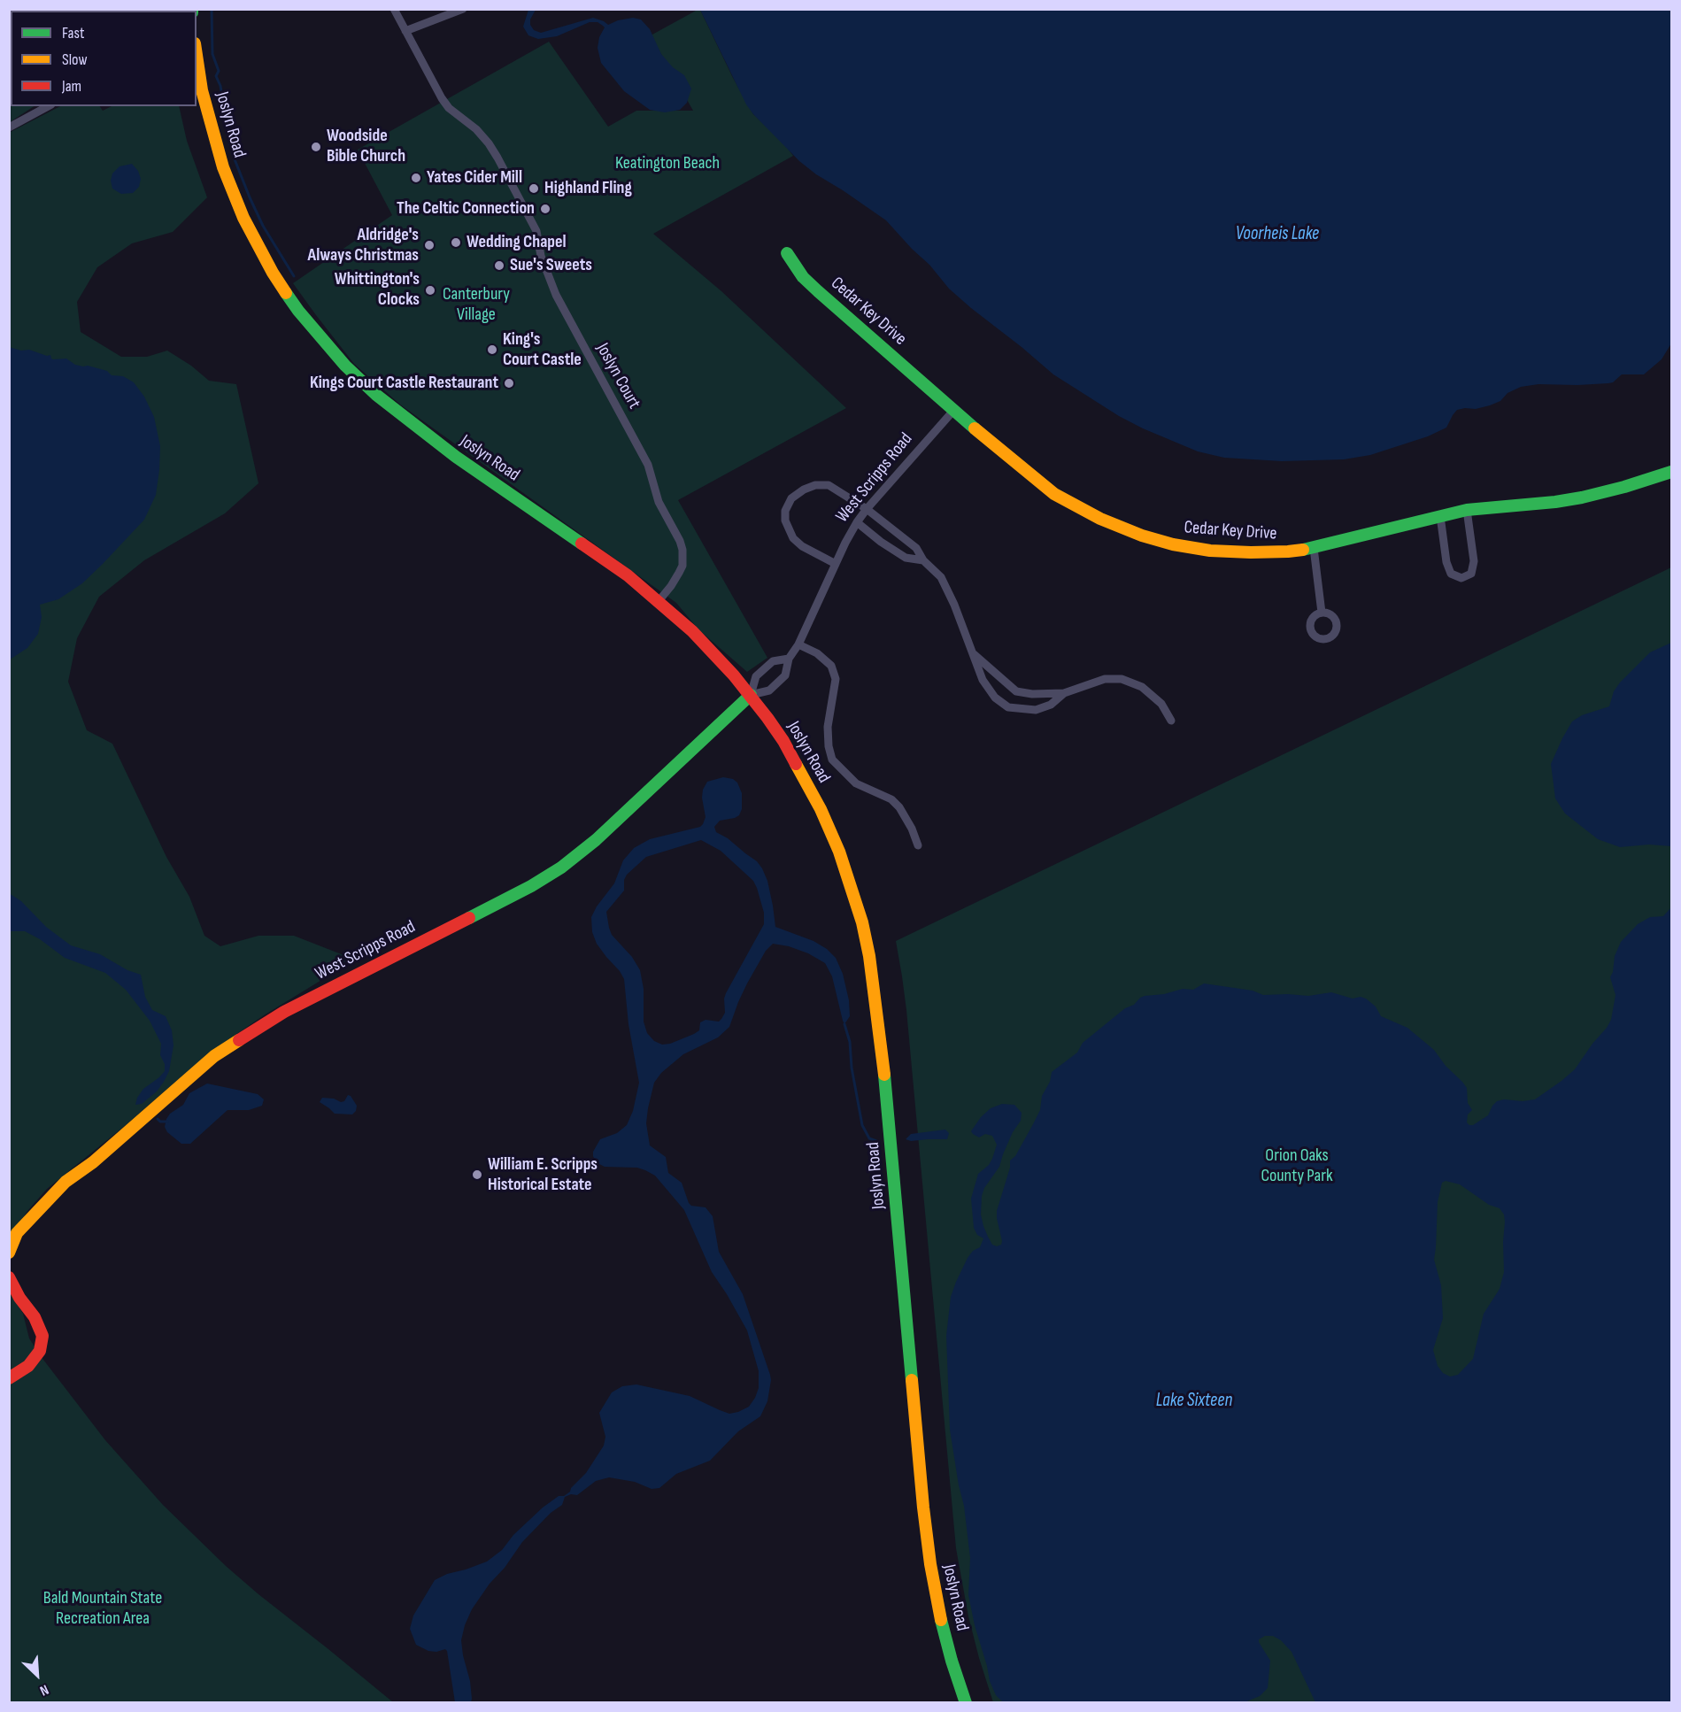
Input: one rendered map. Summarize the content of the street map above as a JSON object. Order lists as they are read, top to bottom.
{
  "streets": {
    "street": [
      "Joslyn Road",
      "Cedar Key Drive",
      "Joslyn Court",
      "West Scripps Road"
    ]
  },
  "crossings": [
    ["Joslyn Road", "Joslyn Court"],
    ["Joslyn Road", "West Scripps Road"],
    ["Cedar Key Drive", "West Scripps Road"]
  ],
  "water": ["Voorheis Lake", "Lake Sixteen"],
  "parks": [
    "Keatington Beach",
    "Canterbury Village",
    "Orion Oaks County Park",
    "Bald Mountain State Recreation Area"
  ],
  "places": [
    "Woodside Bible Church",
    "Yates Cider Mill",
    "Highland Fling",
    "The Celtic Connection",
    "Wedding Chapel",
    "Aldridge's Always Christmas",
    "Sue's Sweets",
    "Whittington's Clocks",
    "King's Court Castle",
    "Kings Court Castle Restaurant",
    "William E. Scripps Historical Estate"
  ],
  "legend": ["Fast", "Slow", "Jam"],
  "north": "bottom right"
}
